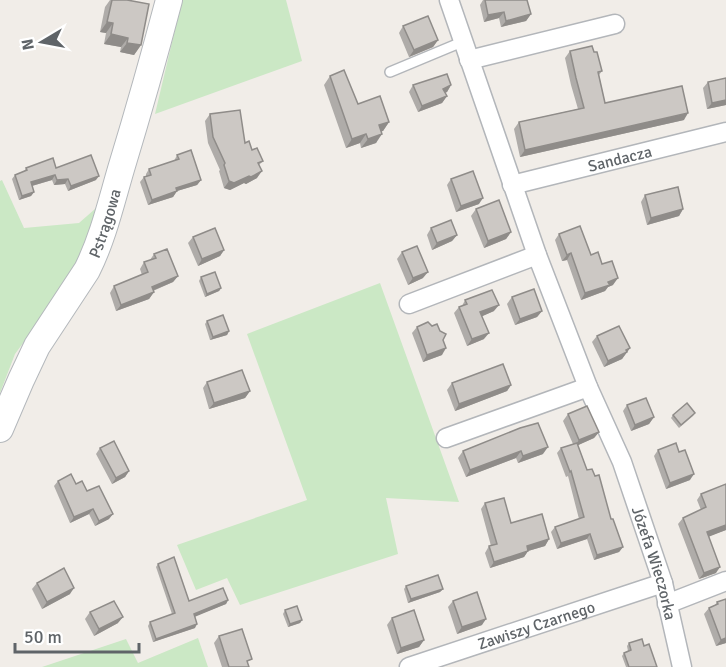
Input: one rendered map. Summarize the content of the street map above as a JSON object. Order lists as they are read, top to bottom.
{
  "streets": {
    "street": [
      "Sandacza",
      "Pstrągowa",
      "Józefa Wieczorka",
      "Zawiszy Czarnego"
    ]
  },
  "crossings": [
    ["Józefa Wieczorka", "Zawiszy Czarnego"]
  ],
  "scale_bar": "50 m",
  "north": "left"
}
